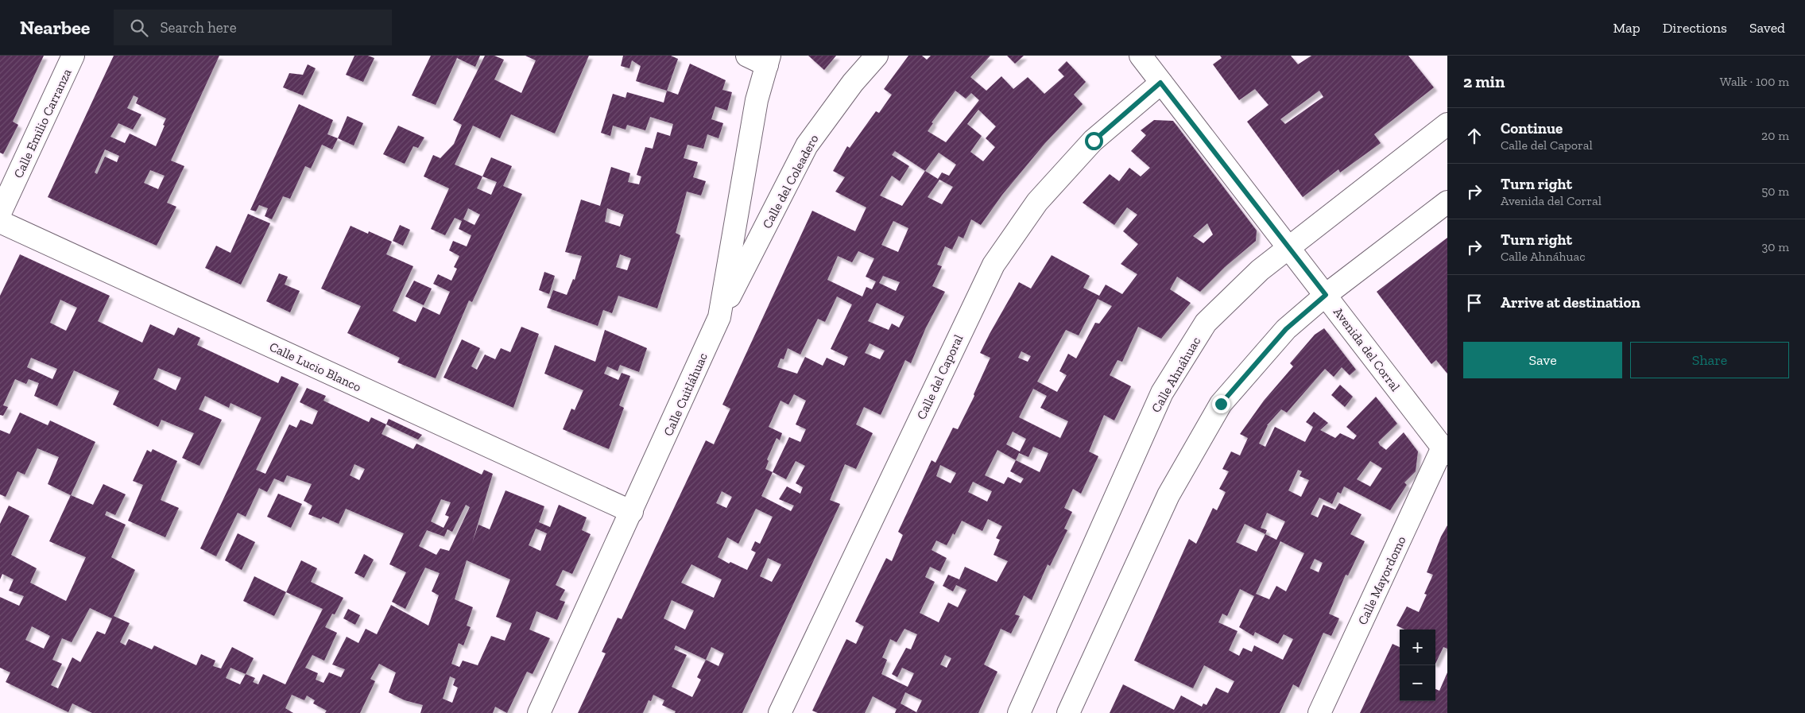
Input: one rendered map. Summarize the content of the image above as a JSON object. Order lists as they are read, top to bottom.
{
  "streets": {
    "street": [
      "Calle Emilio Carranza",
      "Calle del Coleadero",
      "Avenida del Corral",
      "Calle Lucio Blanco",
      "Calle Ahnáhuac",
      "Calle del Caporal",
      "Calle Cuitláhuac",
      "Calle Mayordomo"
    ]
  },
  "crossings": [
    ["Calle del Coleadero", "Calle Cuitláhuac"],
    ["Avenida del Corral", "Calle Ahnáhuac"],
    ["Avenida del Corral", "Calle del Caporal"],
    ["Avenida del Corral", "Calle Mayordomo"],
    ["Calle Lucio Blanco", "Calle Cuitláhuac"]
  ],
  "page": {
    "header": "Nearbee",
    "search": "Search here",
    "nav": ["Map", "Directions", "Saved"],
    "heading": ["2 min", "Walk · 100 m"],
    "list": [
      ["Continue", "Calle del Caporal", "20 m"],
      ["Turn right", "Avenida del Corral", "50 m"],
      ["Turn right", "Calle Ahnáhuac", "30 m"],
      "Arrive at destination"
    ],
    "buttons": ["Save", "Share"],
    "map_buttons": ["+", "−"]
  }
}
